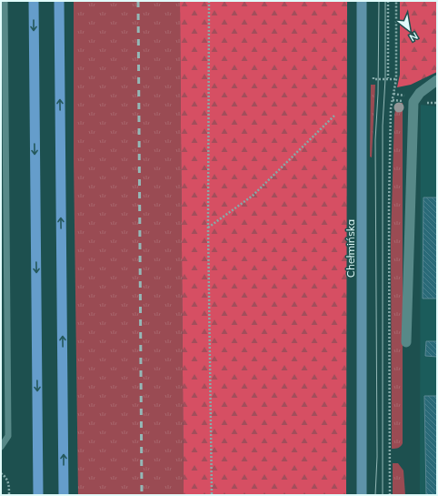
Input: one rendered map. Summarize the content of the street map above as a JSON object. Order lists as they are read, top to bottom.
{
  "streets": {
    "main road": ["Chełmińska"]
  },
  "north": "bottom right"
}
